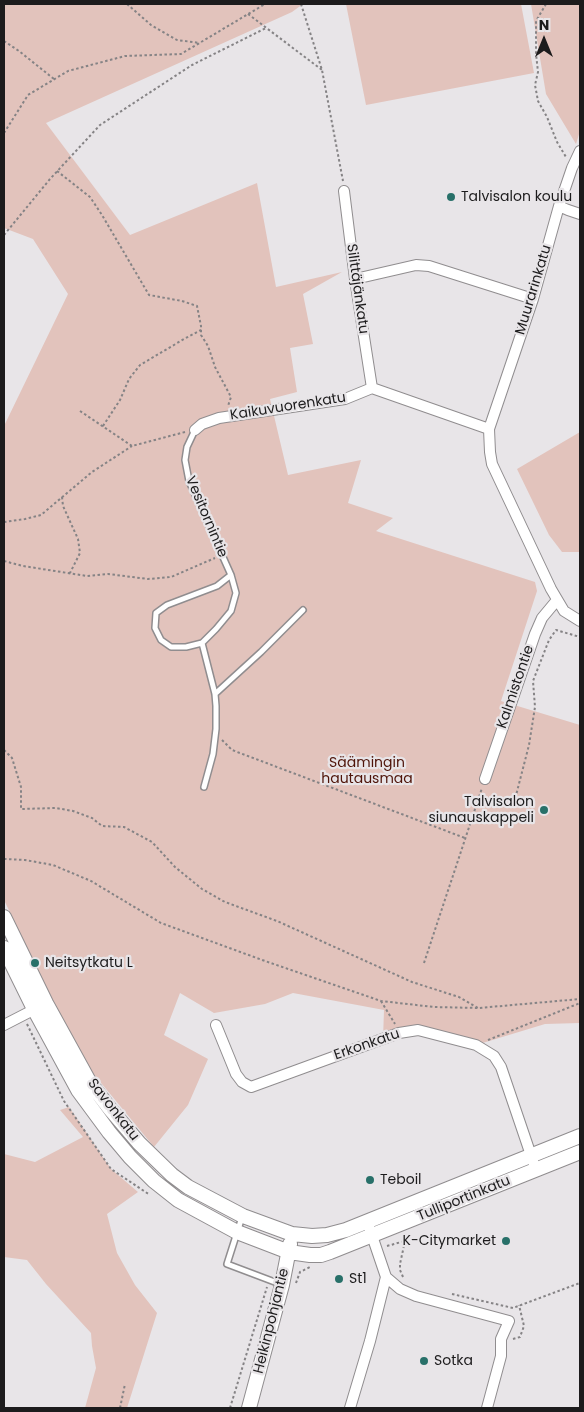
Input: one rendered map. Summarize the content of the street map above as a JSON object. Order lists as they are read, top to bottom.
{
  "streets": {
    "main road": ["Savonkatu", "Tulliportinkatu", "Heikinpohjantie"],
    "street": [
      "Silittäjänkatu",
      "Muurarinkatu",
      "Kaikuvuorenkatu",
      "Kalmistontie",
      "Erkonkatu"
    ],
    "lane": ["Vesitornintie"]
  },
  "crossings": [
    ["Silittäjänkatu", "Kaikuvuorenkatu"],
    ["Kaikuvuorenkatu", "Vesitornintie"],
    ["Erkonkatu", "Tulliportinkatu"],
    ["Savonkatu", "Tulliportinkatu"],
    ["Savonkatu", "Heikinpohjantie"],
    ["Tulliportinkatu", "Heikinpohjantie"]
  ],
  "parks": ["Säämingin hautausmaa"],
  "places": [
    "Talvisalon koulu",
    "Talvisalon siunauskappeli",
    "Neitsytkatu L",
    "Teboil",
    "K-Citymarket",
    "St1",
    "Sotka"
  ],
  "north": "top"
}
